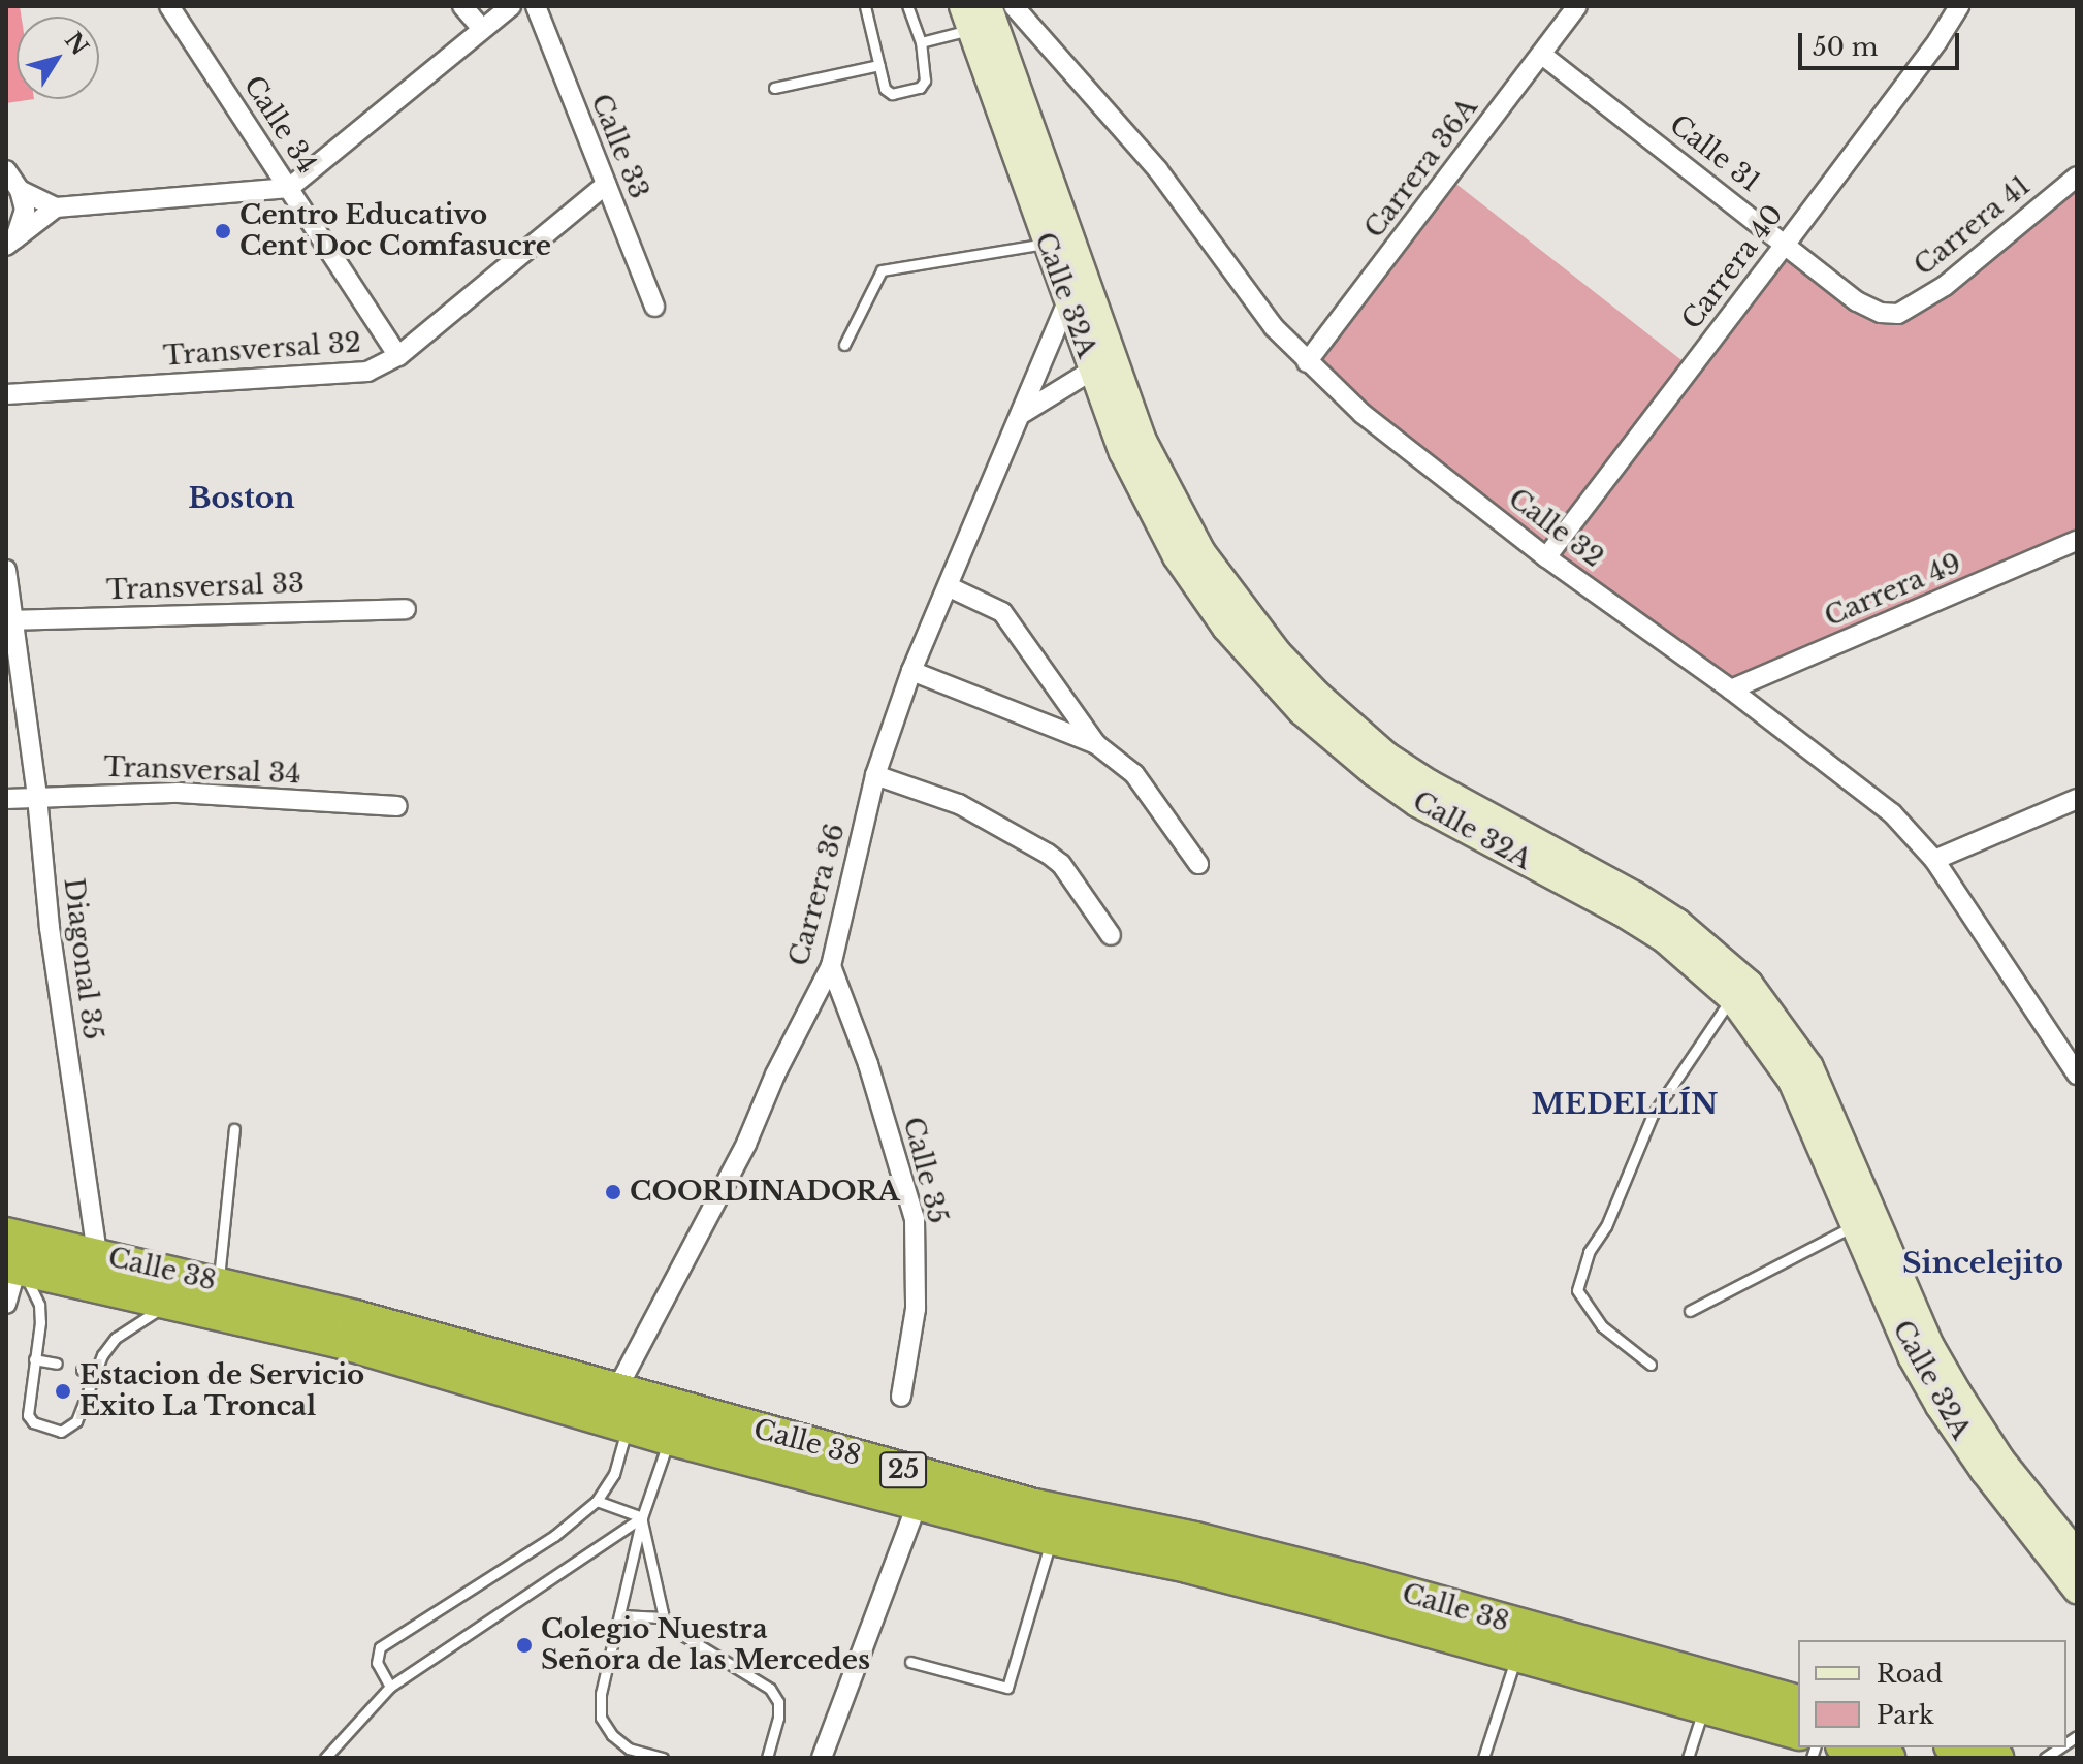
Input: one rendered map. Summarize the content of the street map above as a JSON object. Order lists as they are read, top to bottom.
{
  "streets": {
    "highway": ["Calle 38", "25"],
    "main road": ["Calle 32A"],
    "street": [
      "Calle 34",
      "Calle 33",
      "Calle 31",
      "Carrera 36A",
      "Carrera 41",
      "Carrera 40",
      "Transversal 32",
      "Calle 32",
      "Transversal 33",
      "Carrera 49",
      "Transversal 34",
      "Carrera 36",
      "Diagonal 35",
      "Calle 35"
    ]
  },
  "crossings": [
    ["Calle 34", "Transversal 32"],
    ["Calle 33", "Transversal 32"],
    ["Calle 31", "Carrera 36A"],
    ["Calle 31", "Carrera 41"],
    ["Calle 31", "Carrera 40"],
    ["Carrera 36A", "Calle 32"],
    ["Carrera 40", "Calle 32"],
    ["Calle 32A", "Carrera 36"],
    ["Calle 32", "Carrera 49"],
    ["Transversal 33", "Diagonal 35"],
    ["Transversal 34", "Diagonal 35"],
    ["Carrera 36", "Calle 35"],
    ["Carrera 36", "Calle 38"],
    ["Diagonal 35", "Calle 38"]
  ],
  "districts": ["Boston", "MEDELLÍN", "Sincelejito"],
  "places": [
    "Centro Educativo Cent Doc Comfasucre",
    "COORDINADORA",
    "Estacion de Servicio Exito La Troncal",
    "Colegio Nuestra Señora de las Mercedes"
  ],
  "legend": ["Road", "Park"],
  "scale_bar": "50 m",
  "north": "top right"
}
